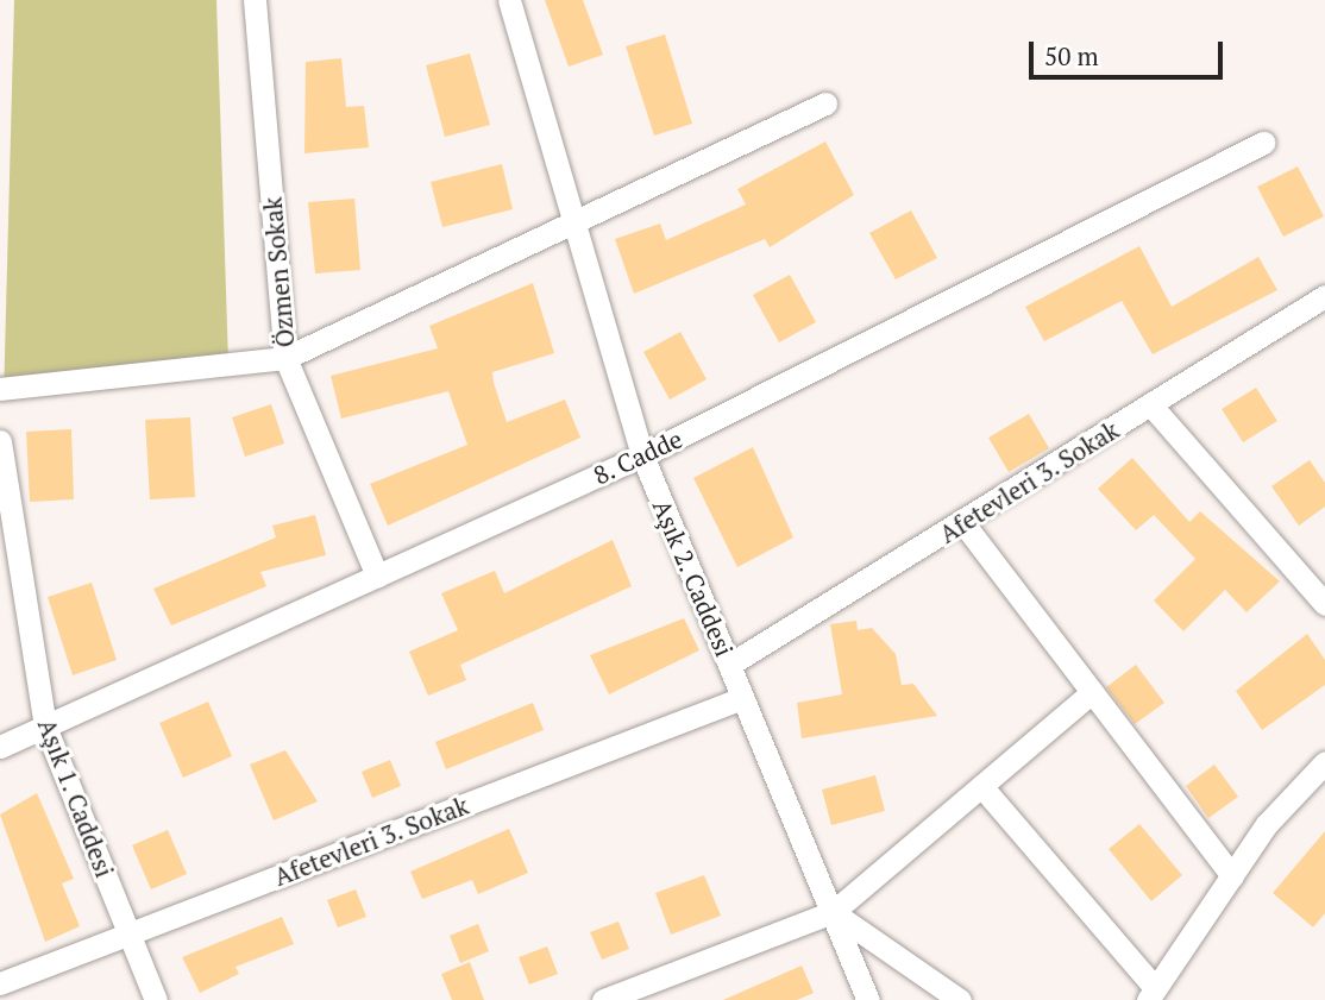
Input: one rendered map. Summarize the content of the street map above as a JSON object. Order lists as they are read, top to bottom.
{
  "streets": {
    "street": [
      "Özmen Sokak",
      "8. Cadde",
      "Afetevleri 3. Sokak",
      "Aşık 2. Caddesi",
      "Aşık 1. Caddesi"
    ]
  },
  "crossings": [
    ["Özmen Sokak", "8. Cadde"],
    ["8. Cadde", "Aşık 2. Caddesi"],
    ["8. Cadde", "Aşık 1. Caddesi"],
    ["Afetevleri 3. Sokak", "Aşık 2. Caddesi"],
    ["Afetevleri 3. Sokak", "Aşık 1. Caddesi"]
  ],
  "scale_bar": "50 m"
}
